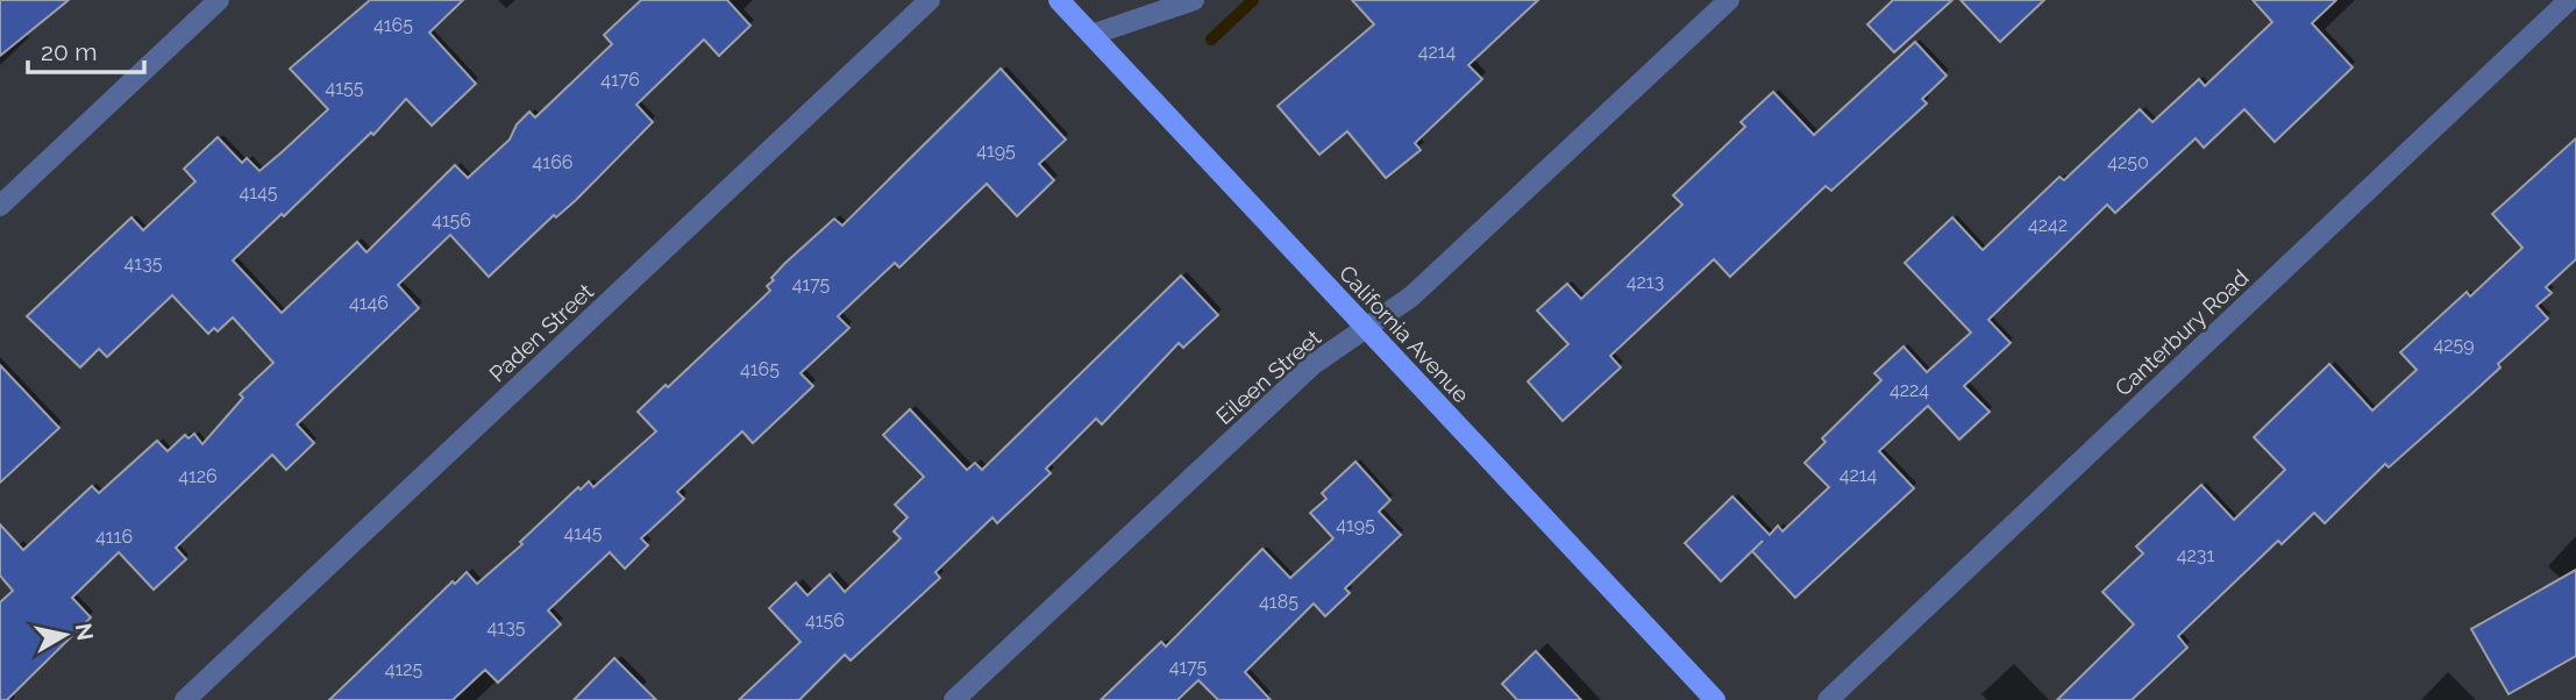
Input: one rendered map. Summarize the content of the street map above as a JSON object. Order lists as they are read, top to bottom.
{
  "streets": {
    "main road": ["California Avenue"],
    "street": ["Paden Street", "Canterbury Road", "Eileen Street"]
  },
  "crossings": [
    ["California Avenue", "Eileen Street"]
  ],
  "house_numbers": [
    "4165",
    "4214",
    "4176",
    "4155",
    "4195",
    "4166",
    "4250",
    "4145",
    "4156",
    "4242",
    "4135",
    "4213",
    "4175",
    "4146",
    "4259",
    "4165",
    "4224",
    "4214",
    "4126",
    "4195",
    "4145",
    "4116",
    "4231",
    "4185",
    "4156",
    "4135",
    "4175",
    "4125"
  ],
  "scale_bar": "20 m",
  "north": "right"
}
